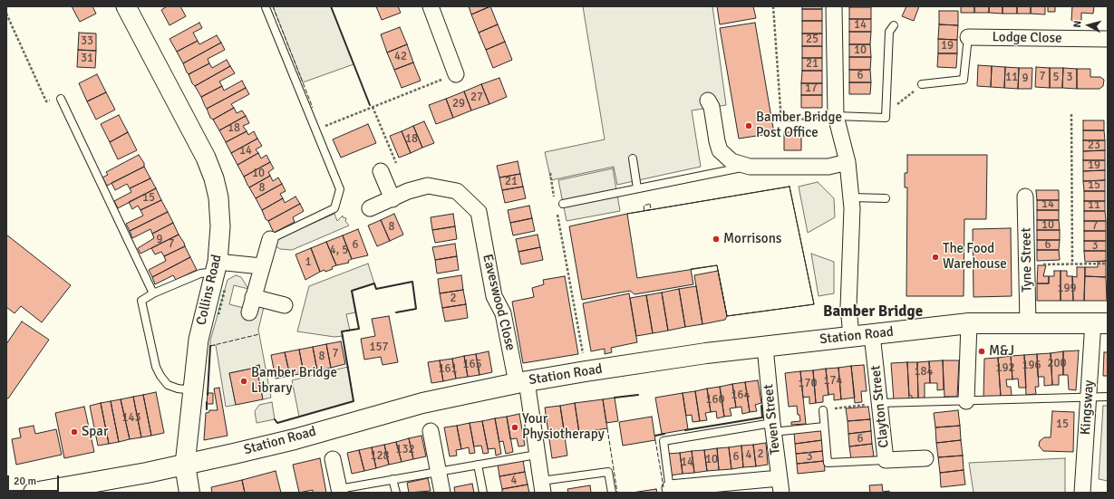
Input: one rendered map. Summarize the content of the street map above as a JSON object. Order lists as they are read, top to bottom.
{
  "streets": {
    "main road": ["Station Road"],
    "street": [
      "Lodge Close",
      "Tyne Street",
      "Collins Road",
      "Eaveswood Close",
      "Clayton Street",
      "Kingsway",
      "Teven Street"
    ]
  },
  "crossings": [
    ["Tyne Street", "Station Road"],
    ["Collins Road", "Station Road"],
    ["Eaveswood Close", "Station Road"],
    ["Station Road", "Clayton Street"],
    ["Station Road", "Kingsway"],
    ["Station Road", "Teven Street"]
  ],
  "districts": ["Bamber Bridge"],
  "places": [
    "Bamber Bridge Post Office",
    "Morrisons",
    "The Food Warehouse",
    "M&J",
    "Bamber Bridge Library",
    "Your Physiotherapy",
    "Spar"
  ],
  "house_numbers": [
    "14",
    "25",
    "33",
    "19",
    "10",
    "42",
    "31",
    "21",
    "6",
    "7",
    "11",
    "5",
    "3",
    "9",
    "17",
    "27",
    "29",
    "18",
    "18",
    "23",
    "14",
    "19",
    "10",
    "21",
    "15",
    "8",
    "15",
    "14",
    "11",
    "10",
    "7",
    "8",
    "9",
    "7",
    "6",
    "6",
    "3",
    "4, 5",
    "1",
    "199",
    "2",
    "157",
    "7",
    "8",
    "200",
    "165",
    "196",
    "192",
    "161",
    "184",
    "174",
    "170",
    "164",
    "160",
    "143",
    "15",
    "6",
    "132",
    "2",
    "4",
    "128",
    "6",
    "3",
    "10",
    "14",
    "4"
  ],
  "scale_bar": "20 m",
  "north": "left"
}
